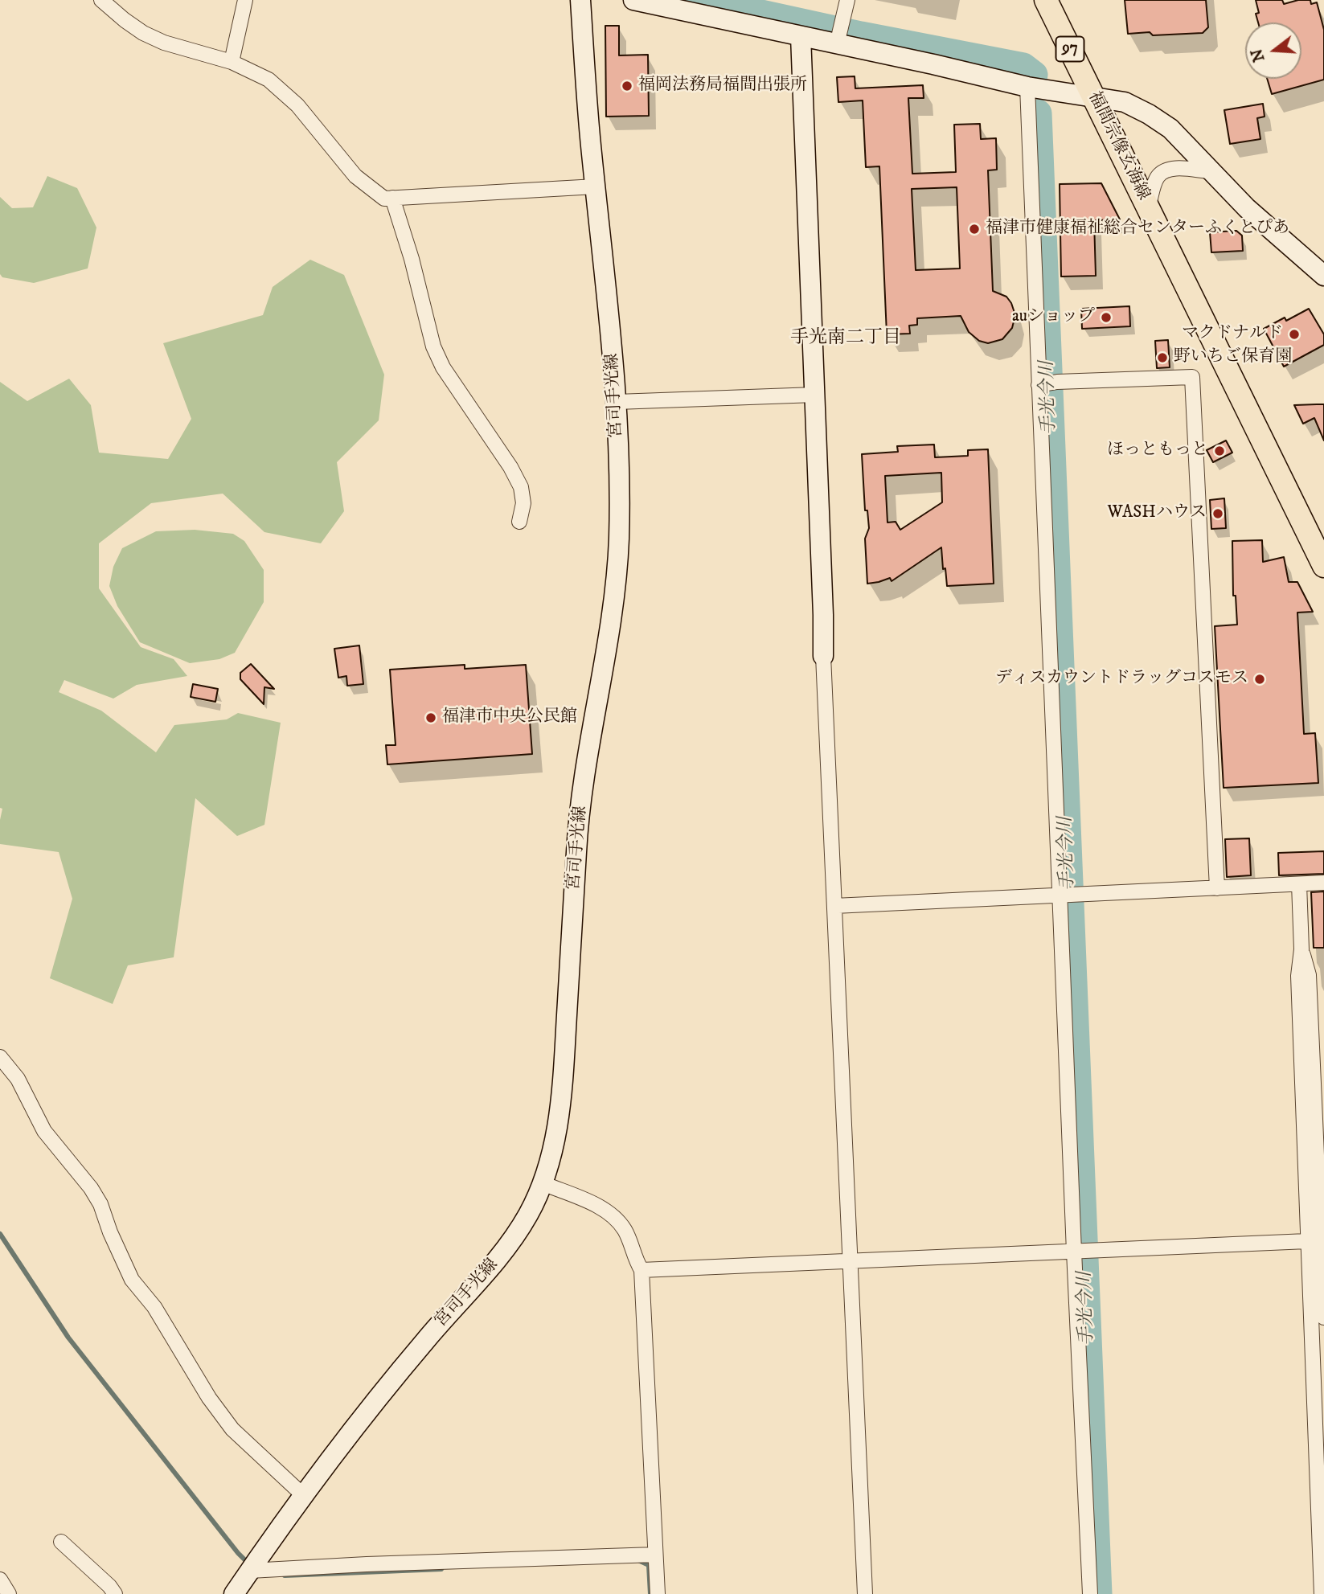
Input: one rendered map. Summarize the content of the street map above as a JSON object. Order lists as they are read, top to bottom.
{
  "streets": {
    "main road": ["97", "福間宗像玄海線", "宮司手光線"]
  },
  "districts": ["手光南二丁目"],
  "water": ["手光今川"],
  "places": [
    "福岡法務局福間出張所",
    "福津市健康福祉総合センターふくとぴあ",
    "auショップ",
    "マクドナルド",
    "野いちご保育園",
    "ほっともっと",
    "WASHハウス",
    "ディスカウントドラッグコスモス",
    "福津市中央公民館"
  ],
  "north": "left"
}
